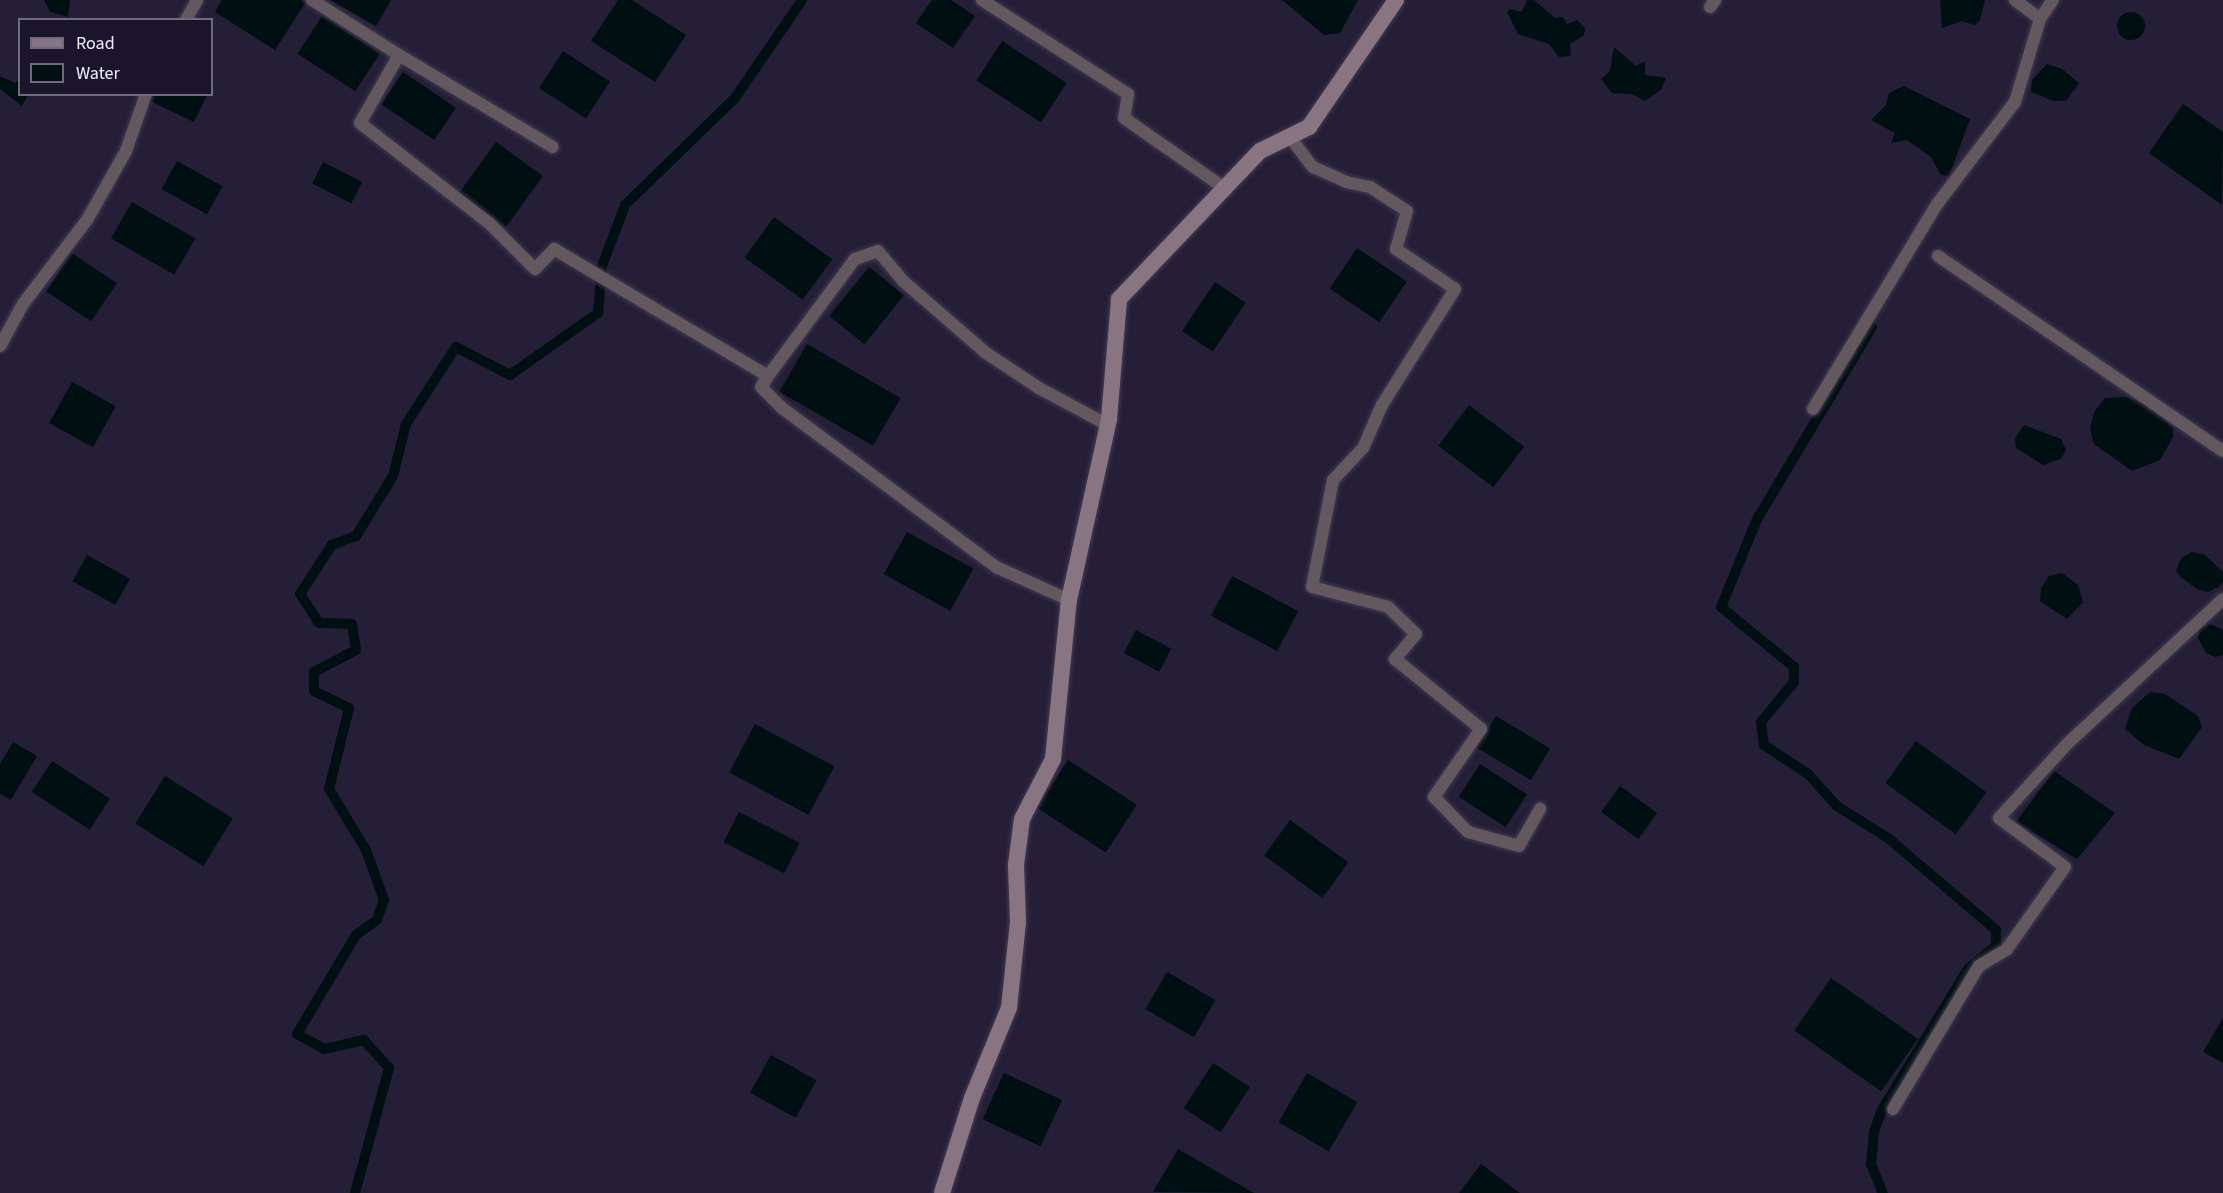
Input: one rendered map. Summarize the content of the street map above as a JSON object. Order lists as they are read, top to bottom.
{
  "legend": ["Road", "Water"]
}
